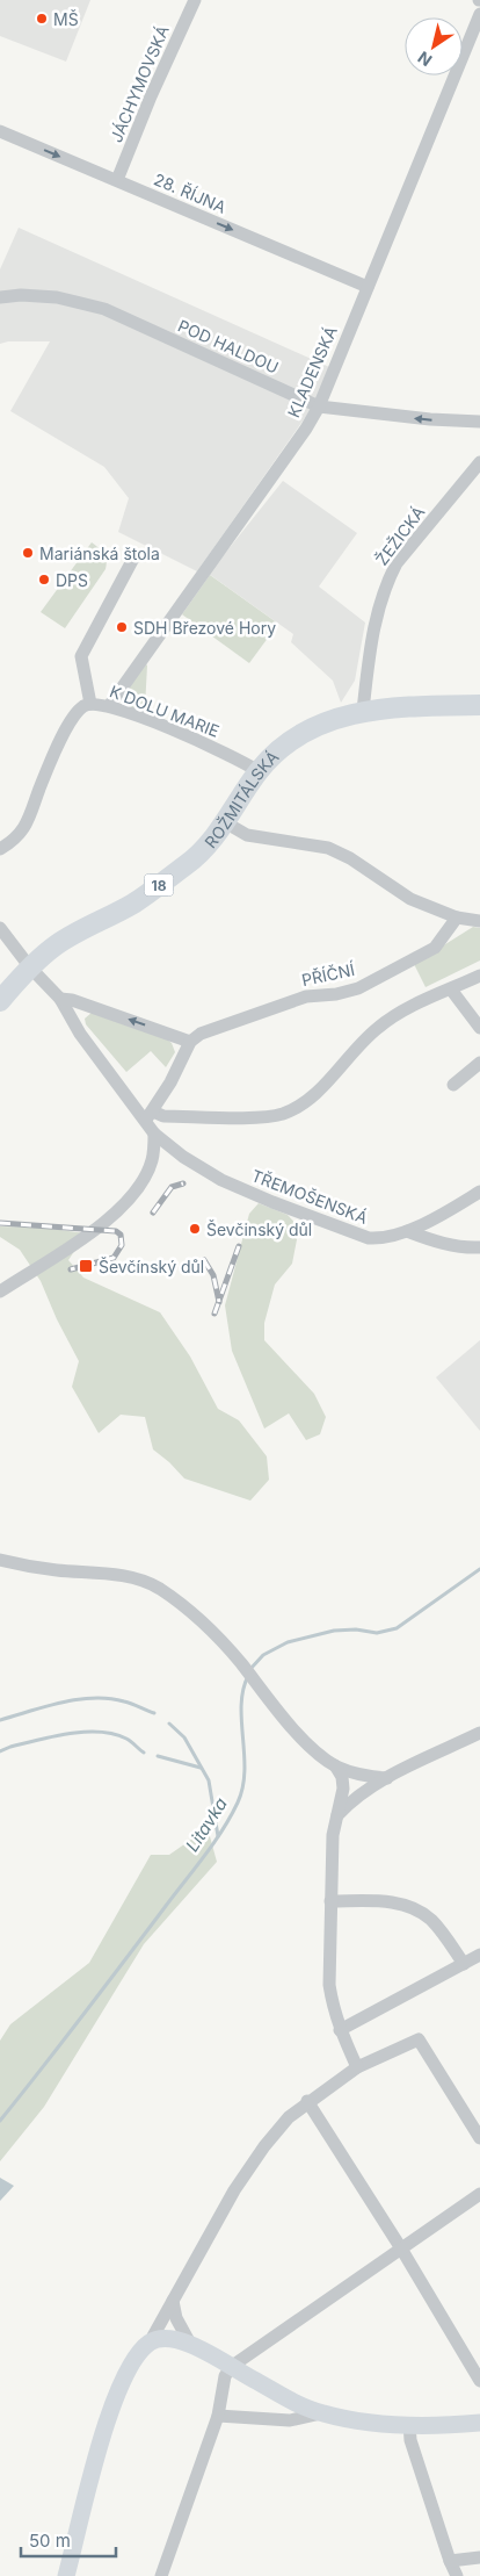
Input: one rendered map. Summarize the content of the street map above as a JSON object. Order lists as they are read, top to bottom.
{
  "streets": {
    "main road": ["ROŽMITÁLSKÁ", "18"],
    "street": [
      "JÁCHYMOVSKÁ",
      "28. ŘÍJNA",
      "POD HALDOU",
      "KLADENSKÁ",
      "ŽEŽICKÁ",
      "K DOLU MARIE",
      "PŘÍČNÍ",
      "TŘEMOŠENSKÁ"
    ]
  },
  "crossings": [
    ["JÁCHYMOVSKÁ", "28. ŘÍJNA"],
    ["28. ŘÍJNA", "KLADENSKÁ"],
    ["POD HALDOU", "KLADENSKÁ"],
    ["KLADENSKÁ", "K DOLU MARIE"],
    ["ŽEŽICKÁ", "ROŽMITÁLSKÁ"],
    ["K DOLU MARIE", "ROŽMITÁLSKÁ"],
    ["ROŽMITÁLSKÁ", "18"],
    ["ROŽMITÁLSKÁ", "TŘEMOŠENSKÁ"],
    ["18", "TŘEMOŠENSKÁ"]
  ],
  "one_way": ["28. ŘÍJNA"],
  "water": ["Litavka"],
  "places": {
    "other": [
      "MŠ",
      "Mariánská štola",
      "DPS",
      "SDH Březové Hory",
      "Ševčinský důl"
    ],
    "transit": ["Ševčínský důl"]
  },
  "scale_bar": "50 m",
  "north": "bottom left"
}
